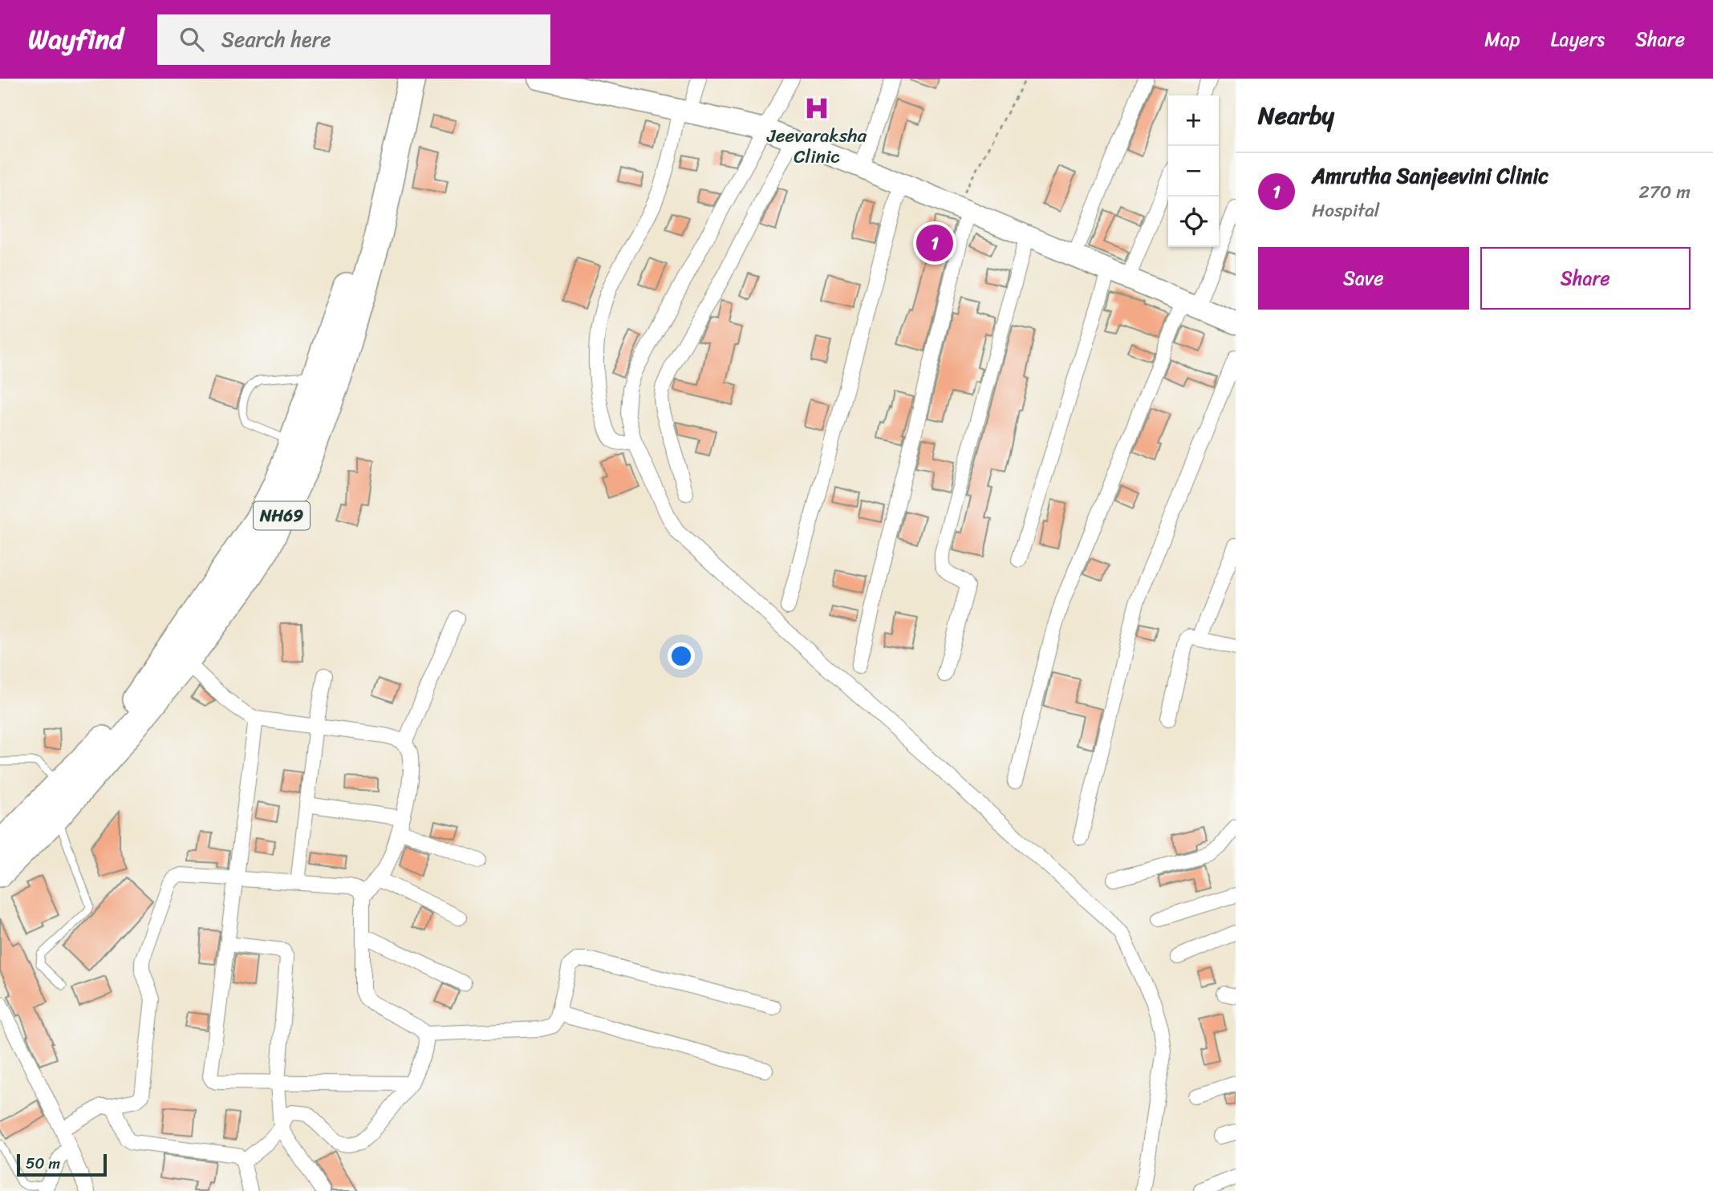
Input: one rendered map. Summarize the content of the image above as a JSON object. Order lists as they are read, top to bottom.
{
  "streets": {
    "highway": ["NH69"]
  },
  "places": {
    "hospital": ["Jeevaraksha Clinic"]
  },
  "scale_bar": "50 m",
  "page": {
    "header": "Wayfind",
    "search": "Search here",
    "nav": ["Map", "Layers", "Share"],
    "heading": "Nearby",
    "map_buttons": ["+", "−"],
    "list": [
      {
        "mark": "1",
        "name": "Amrutha Sanjeevini Clinic",
        "note": "Hospital",
        "value": "270 m"
      }
    ],
    "pins": "1",
    "buttons": ["Save", "Share"],
    "scale": "50 m"
  }
}
